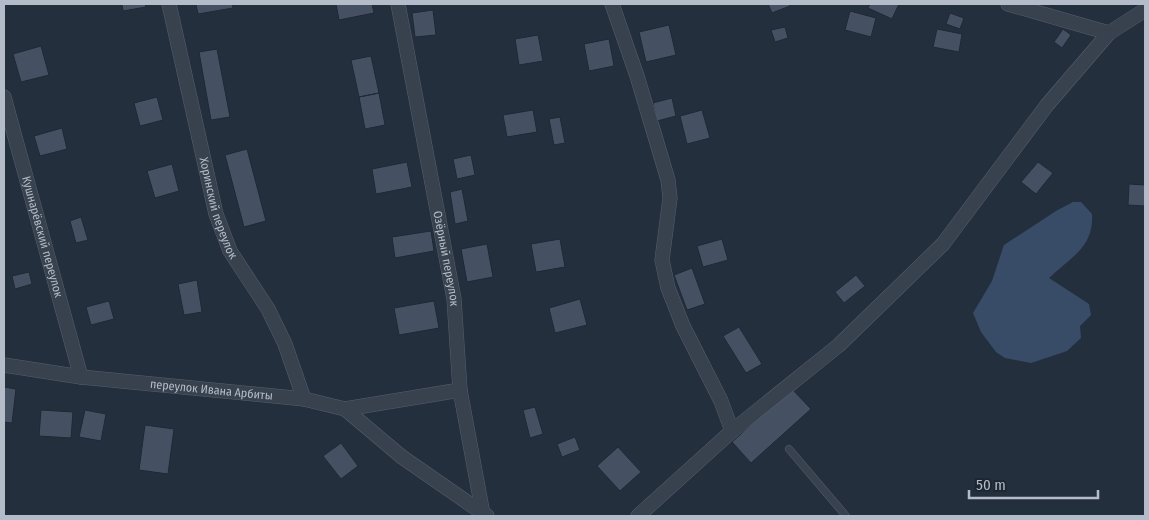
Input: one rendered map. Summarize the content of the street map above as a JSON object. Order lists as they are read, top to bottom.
{
  "streets": {
    "street": [
      "Хоринский переулок",
      "Кушнарёвский переулок",
      "Озёрный переулок",
      "переулок Ивана Арбиты"
    ]
  },
  "crossings": [
    ["Хоринский переулок", "переулок Ивана Арбиты"],
    ["Кушнарёвский переулок", "переулок Ивана Арбиты"],
    ["Озёрный переулок", "переулок Ивана Арбиты"]
  ],
  "scale_bar": "50 m"
}
